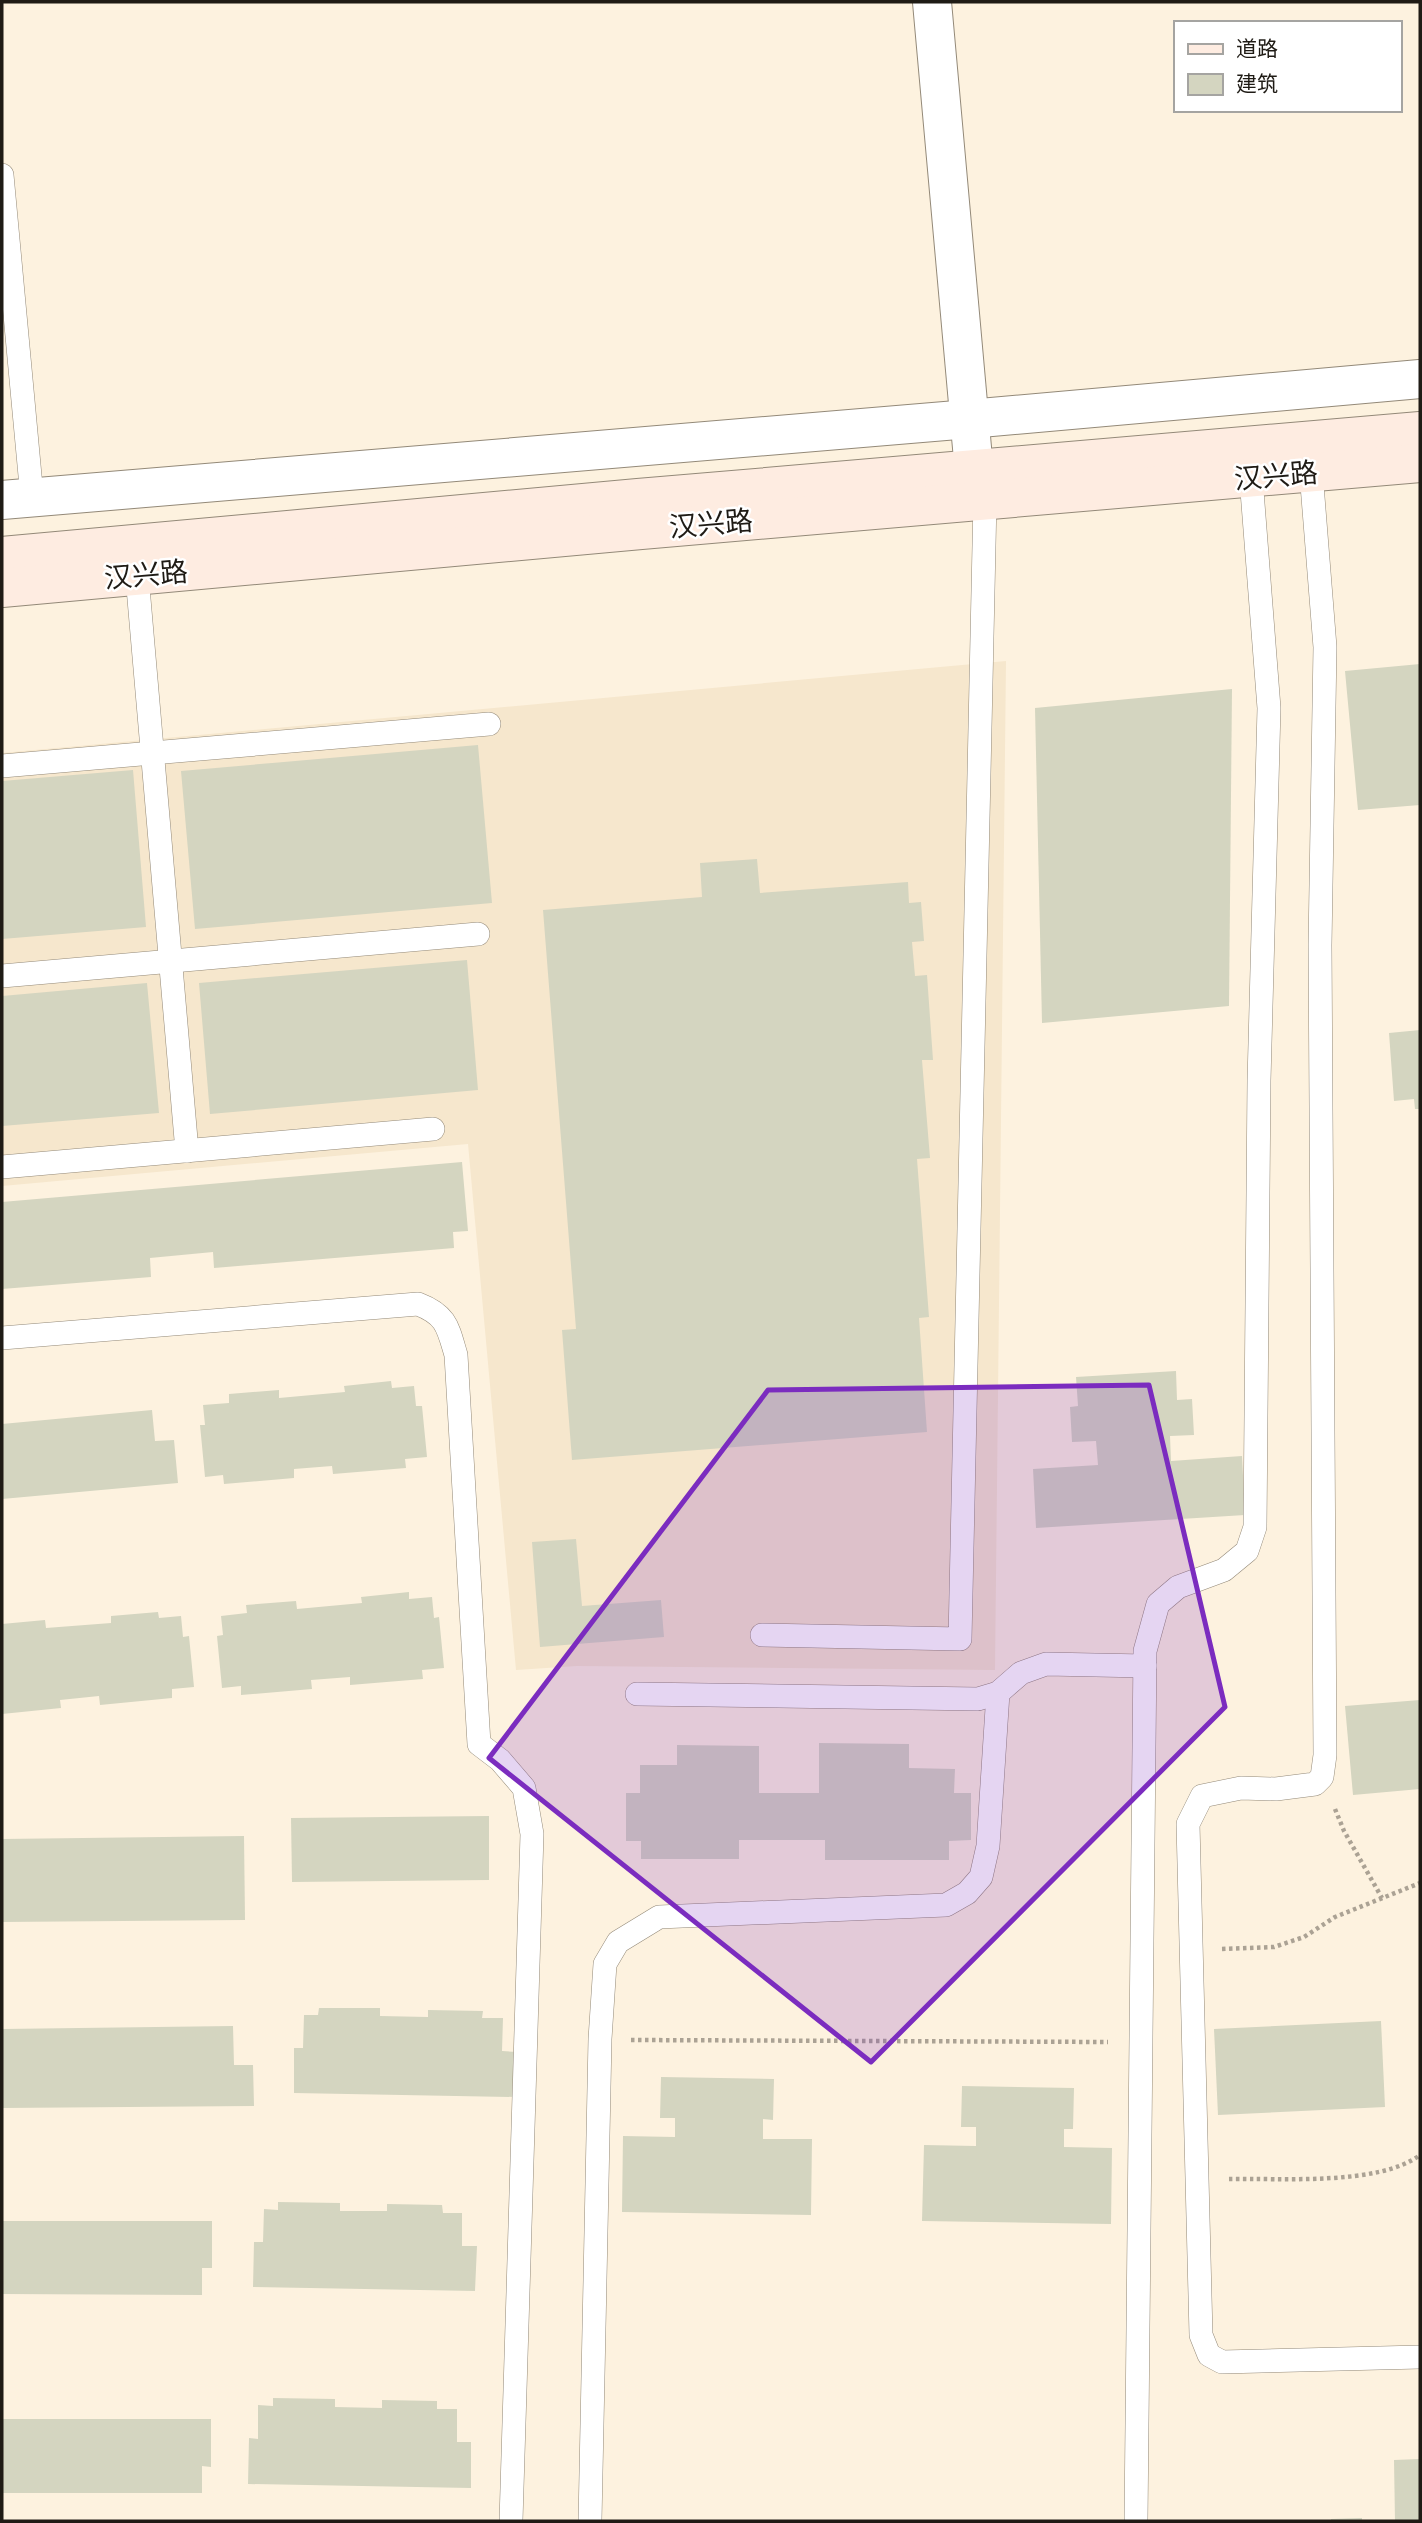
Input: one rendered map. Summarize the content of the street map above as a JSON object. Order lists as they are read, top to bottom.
{
  "streets": {
    "street": ["汉兴路"]
  },
  "legend": ["道路", "建筑"]
}
